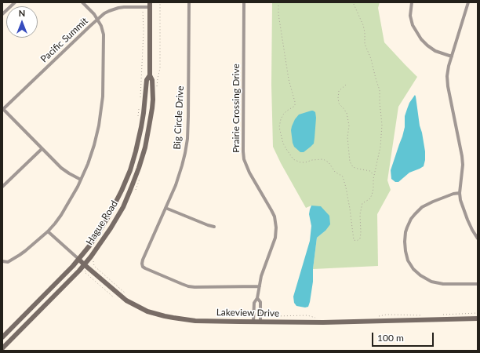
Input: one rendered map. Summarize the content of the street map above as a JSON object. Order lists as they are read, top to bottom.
{
  "streets": {
    "main road": ["Hague Road", "Lakeview Drive"],
    "street": ["Pacific Summit", "Prairie Crossing Drive", "Big Circle Drive"]
  },
  "crossings": [
    ["Pacific Summit", "Hague Road"],
    ["Prairie Crossing Drive", "Big Circle Drive"],
    ["Prairie Crossing Drive", "Lakeview Drive"],
    ["Hague Road", "Lakeview Drive"]
  ],
  "scale_bar": "100 m",
  "north": "top"
}
